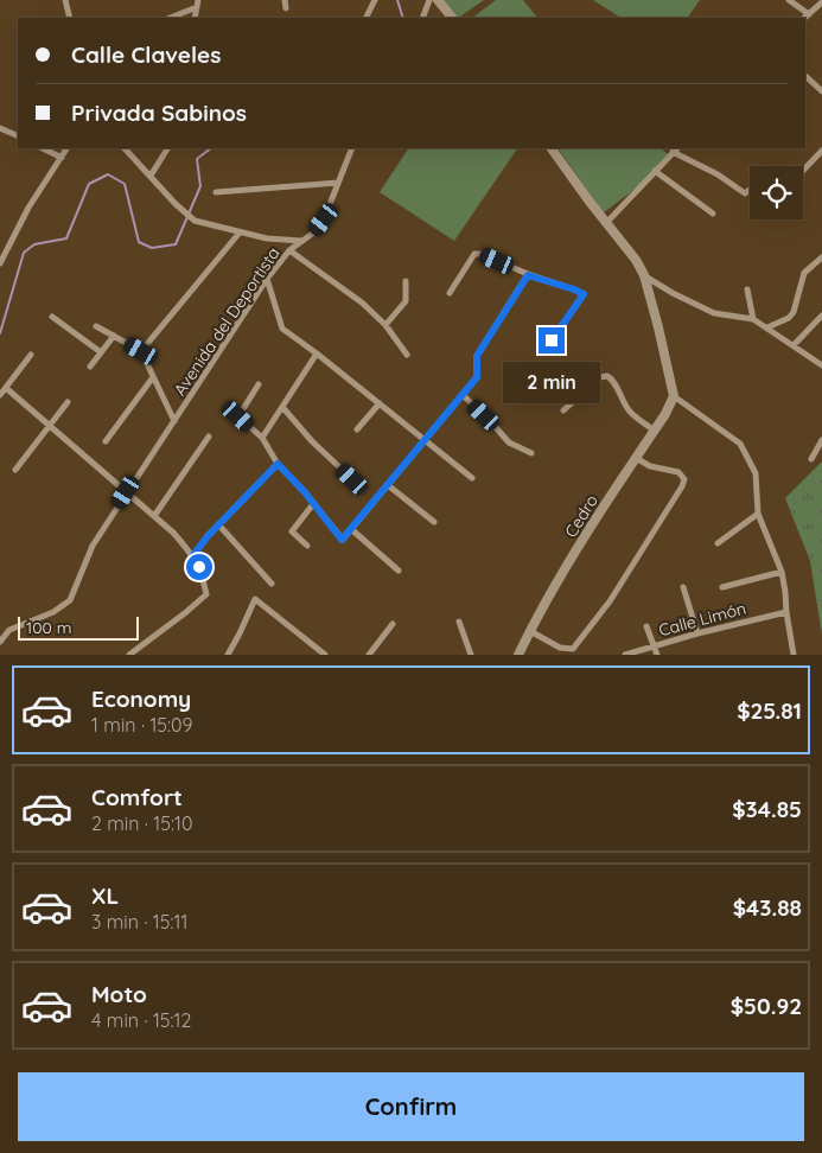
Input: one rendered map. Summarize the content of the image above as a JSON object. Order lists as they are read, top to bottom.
{
  "streets": {
    "street": ["Avenida del Deportista", "Cedro", "Calle Limón"]
  },
  "scale_bar": "100 m",
  "page": {
    "banner": ["Calle Claveles", "Privada Sabinos"],
    "bubble": "2 min",
    "scale": "100 m",
    "list": [
      {
        "name": "Economy",
        "note": "1 min · 15:09",
        "value": "$25.81"
      },
      {
        "name": "Comfort",
        "note": "2 min · 15:10",
        "value": "$34.85"
      },
      {
        "name": "XL",
        "note": "3 min · 15:11",
        "value": "$43.88"
      },
      {
        "name": "Moto",
        "note": "4 min · 15:12",
        "value": "$50.92"
      }
    ],
    "buttons": "Confirm"
  }
}
